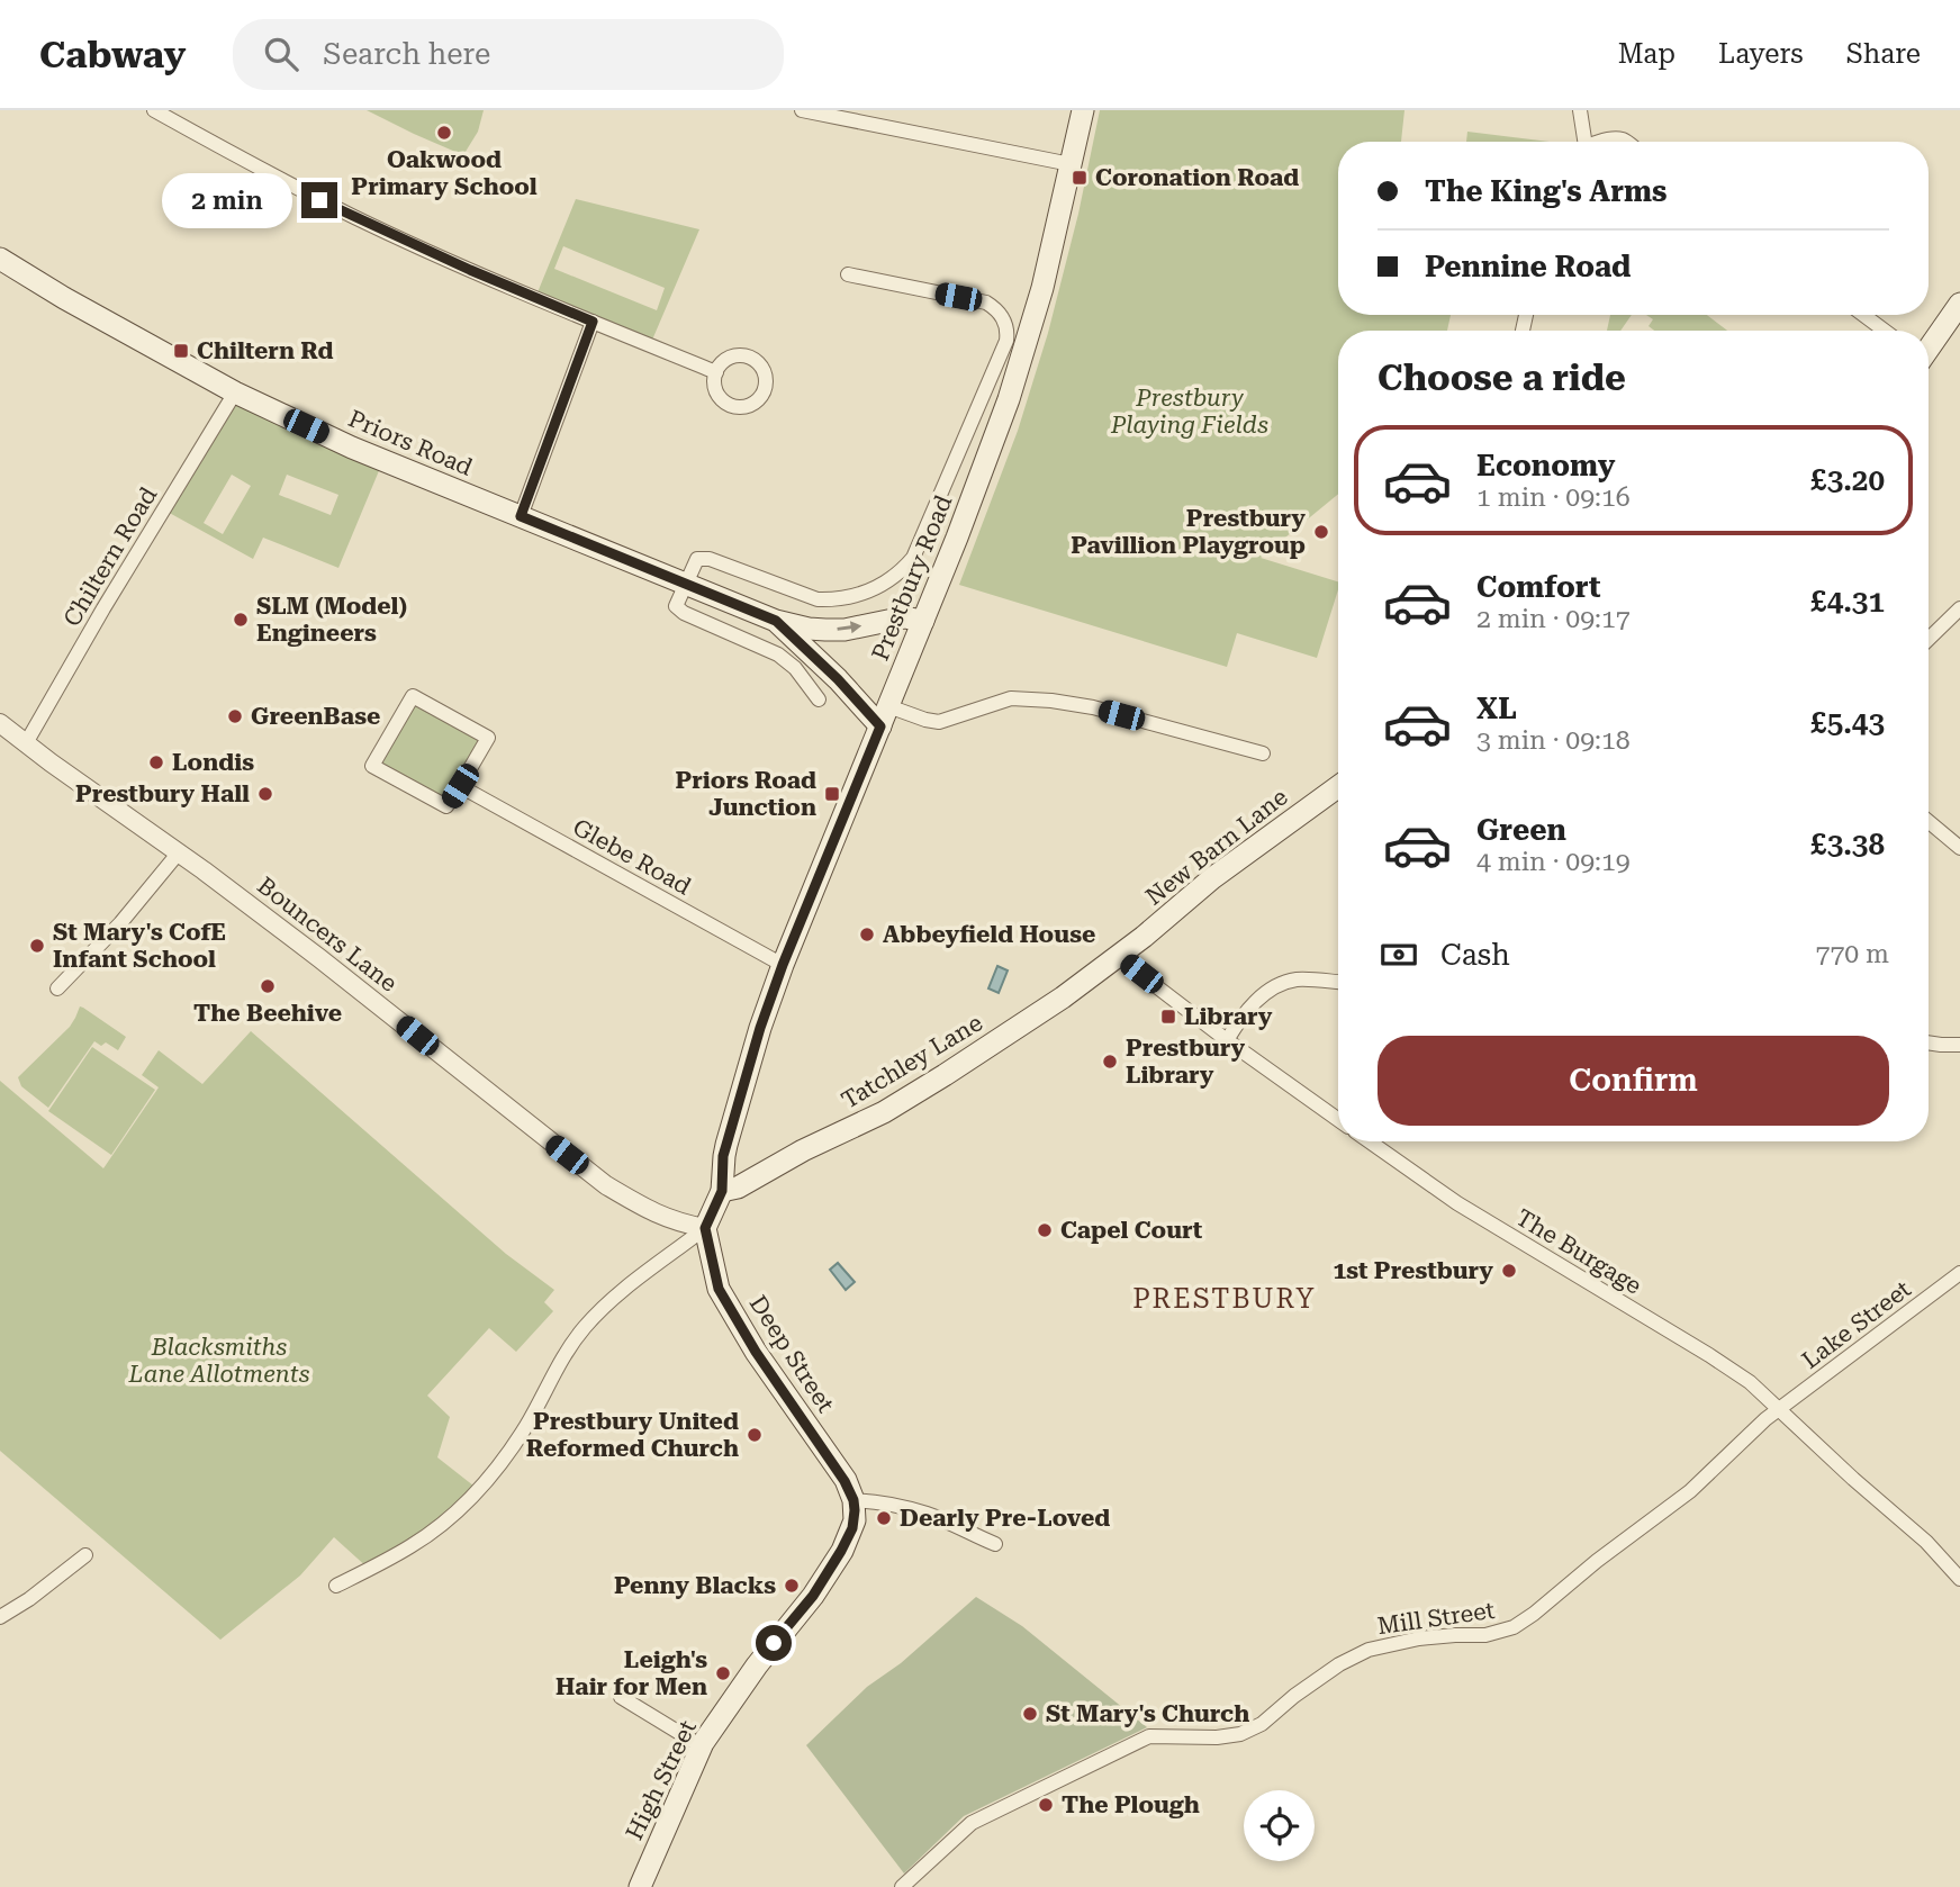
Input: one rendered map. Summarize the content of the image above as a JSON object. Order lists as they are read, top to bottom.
{
  "streets": {
    "main road": [
      "Priors Road",
      "Prestbury Road",
      "New Barn Lane",
      "Tatchley Lane",
      "Deep Street",
      "High Street"
    ],
    "street": [
      "Chiltern Road",
      "Glebe Road",
      "Bouncers Lane",
      "The Burgage",
      "Lake Street",
      "Mill Street"
    ]
  },
  "crossings": [
    ["Priors Road", "Chiltern Road"],
    ["Priors Road", "Prestbury Road"],
    ["Chiltern Road", "Bouncers Lane"],
    ["Prestbury Road", "Glebe Road"],
    ["Prestbury Road", "Tatchley Lane"],
    ["New Barn Lane", "Tatchley Lane"],
    ["Bouncers Lane", "Deep Street"],
    ["The Burgage", "Lake Street"],
    ["The Burgage", "Mill Street"],
    ["Lake Street", "Mill Street"],
    ["Deep Street", "High Street"]
  ],
  "districts": ["PRESTBURY"],
  "parks": ["Prestbury Playing Fields", "Blacksmiths Lane Allotments"],
  "places": {
    "other": [
      "Oakwood Primary School",
      "Prestbury Pavillion Playgroup",
      "SLM (Model) Engineers",
      "GreenBase",
      "Londis",
      "Prestbury Hall",
      "Abbeyfield House",
      "St Mary's CofE Infant School",
      "The Beehive",
      "Prestbury Library",
      "Capel Court",
      "1st Prestbury",
      "Prestbury United Reformed Church",
      "Dearly Pre-Loved",
      "Penny Blacks",
      "Leigh's Hair for Men",
      "St Mary's Church",
      "The Plough"
    ],
    "transit": [
      "Coronation Road",
      "Chiltern Rd",
      "Priors Road Junction",
      "Library"
    ]
  },
  "page": {
    "header": "Cabway",
    "search": "Search here",
    "nav": ["Map", "Layers", "Share"],
    "banner": ["The King's Arms", "Pennine Road"],
    "bubble": "2 min",
    "heading": "Choose a ride",
    "list": [
      {
        "name": "Economy",
        "note": "1 min · 09:16",
        "value": "£3.20"
      },
      {
        "name": "Comfort",
        "note": "2 min · 09:17",
        "value": "£4.31"
      },
      {
        "name": "XL",
        "note": "3 min · 09:18",
        "value": "£5.43"
      },
      {
        "name": "Green",
        "note": "4 min · 09:19",
        "value": "£3.38"
      }
    ],
    "pay": ["Cash", "770 m"],
    "buttons": "Confirm"
  }
}
